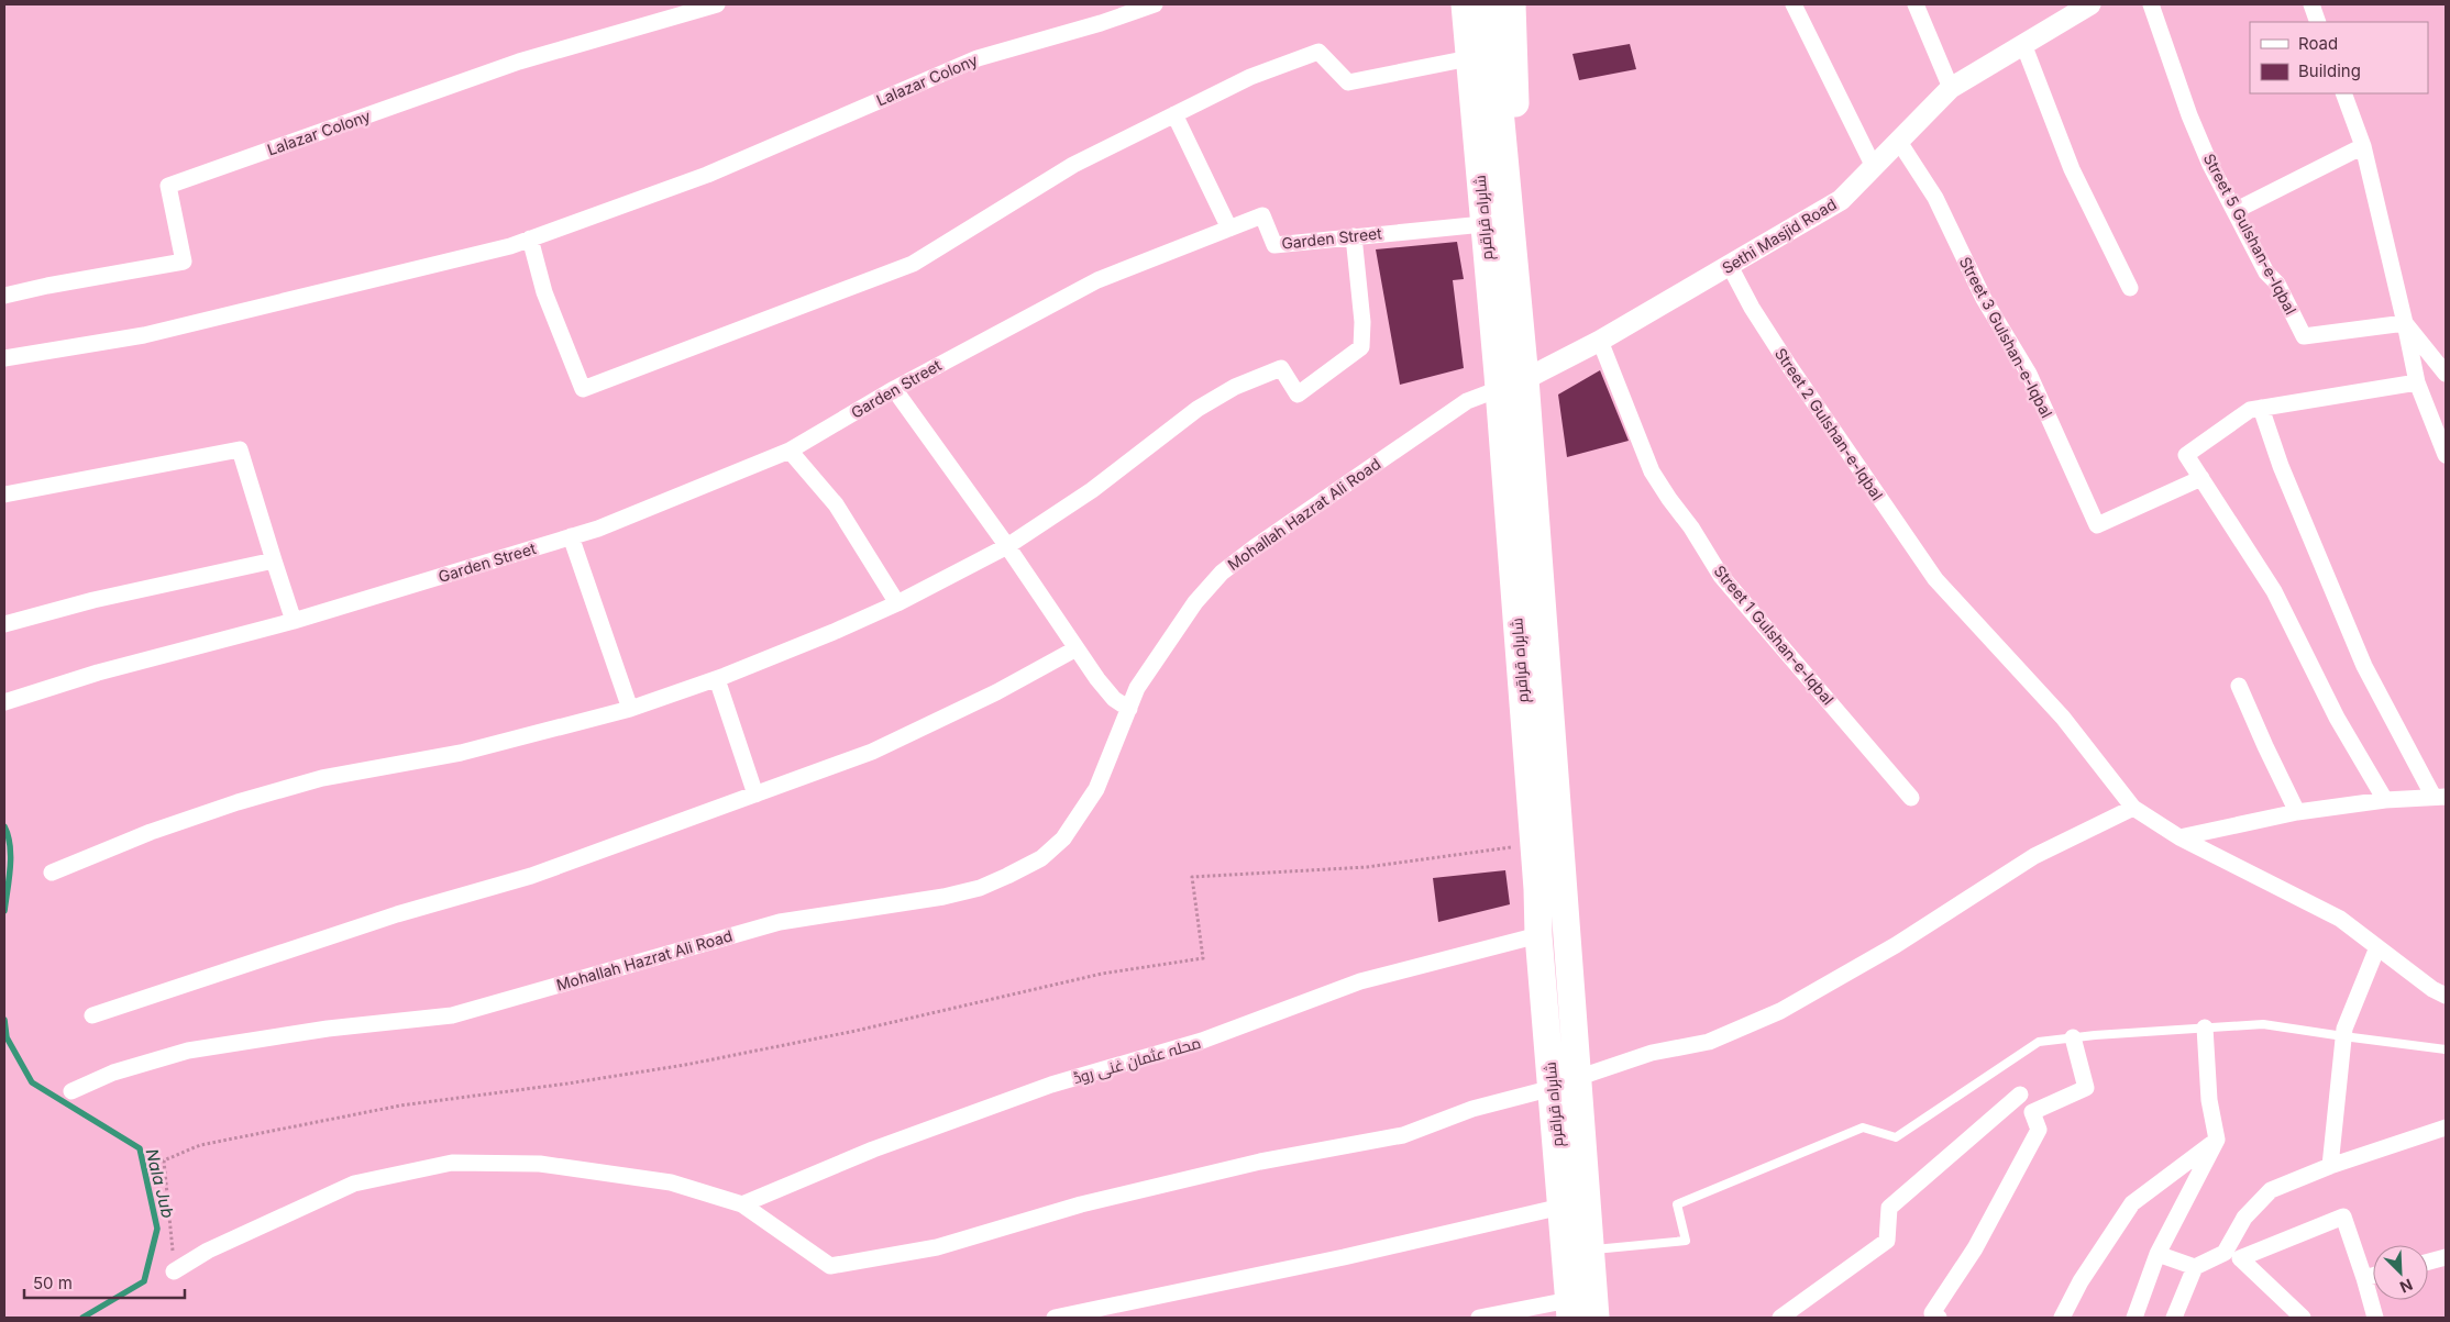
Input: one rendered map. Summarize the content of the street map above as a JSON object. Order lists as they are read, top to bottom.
{
  "streets": {
    "highway": ["شاہراہ قراقرم"],
    "street": [
      "Lalazar Colony",
      "Street 5 Gulshan-e-Iqbal",
      "Sethi Masjid Road",
      "Garden Street",
      "Street 3 Gulshan-e-Iqbal",
      "Street 2 Gulshan-e-Iqbal",
      "Mohallah Hazrat Ali Road",
      "Street 1 Gulshan-e-Iqbal",
      "محلہ عثمان غنی روڈ"
    ]
  },
  "crossings": [
    ["شاہراہ قراقرم", "Sethi Masjid Road"],
    ["شاہراہ قراقرم", "Garden Street"],
    ["شاہراہ قراقرم", "Mohallah Hazrat Ali Road"],
    ["شاہراہ قراقرم", "محلہ عثمان غنی روڈ"],
    ["Sethi Masjid Road", "Street 3 Gulshan-e-Iqbal"],
    ["Sethi Masjid Road", "Street 2 Gulshan-e-Iqbal"],
    ["Sethi Masjid Road", "Street 1 Gulshan-e-Iqbal"]
  ],
  "water": ["Nala Jub"],
  "legend": ["Road", "Building"],
  "scale_bar": "50 m",
  "north": "bottom right"
}
